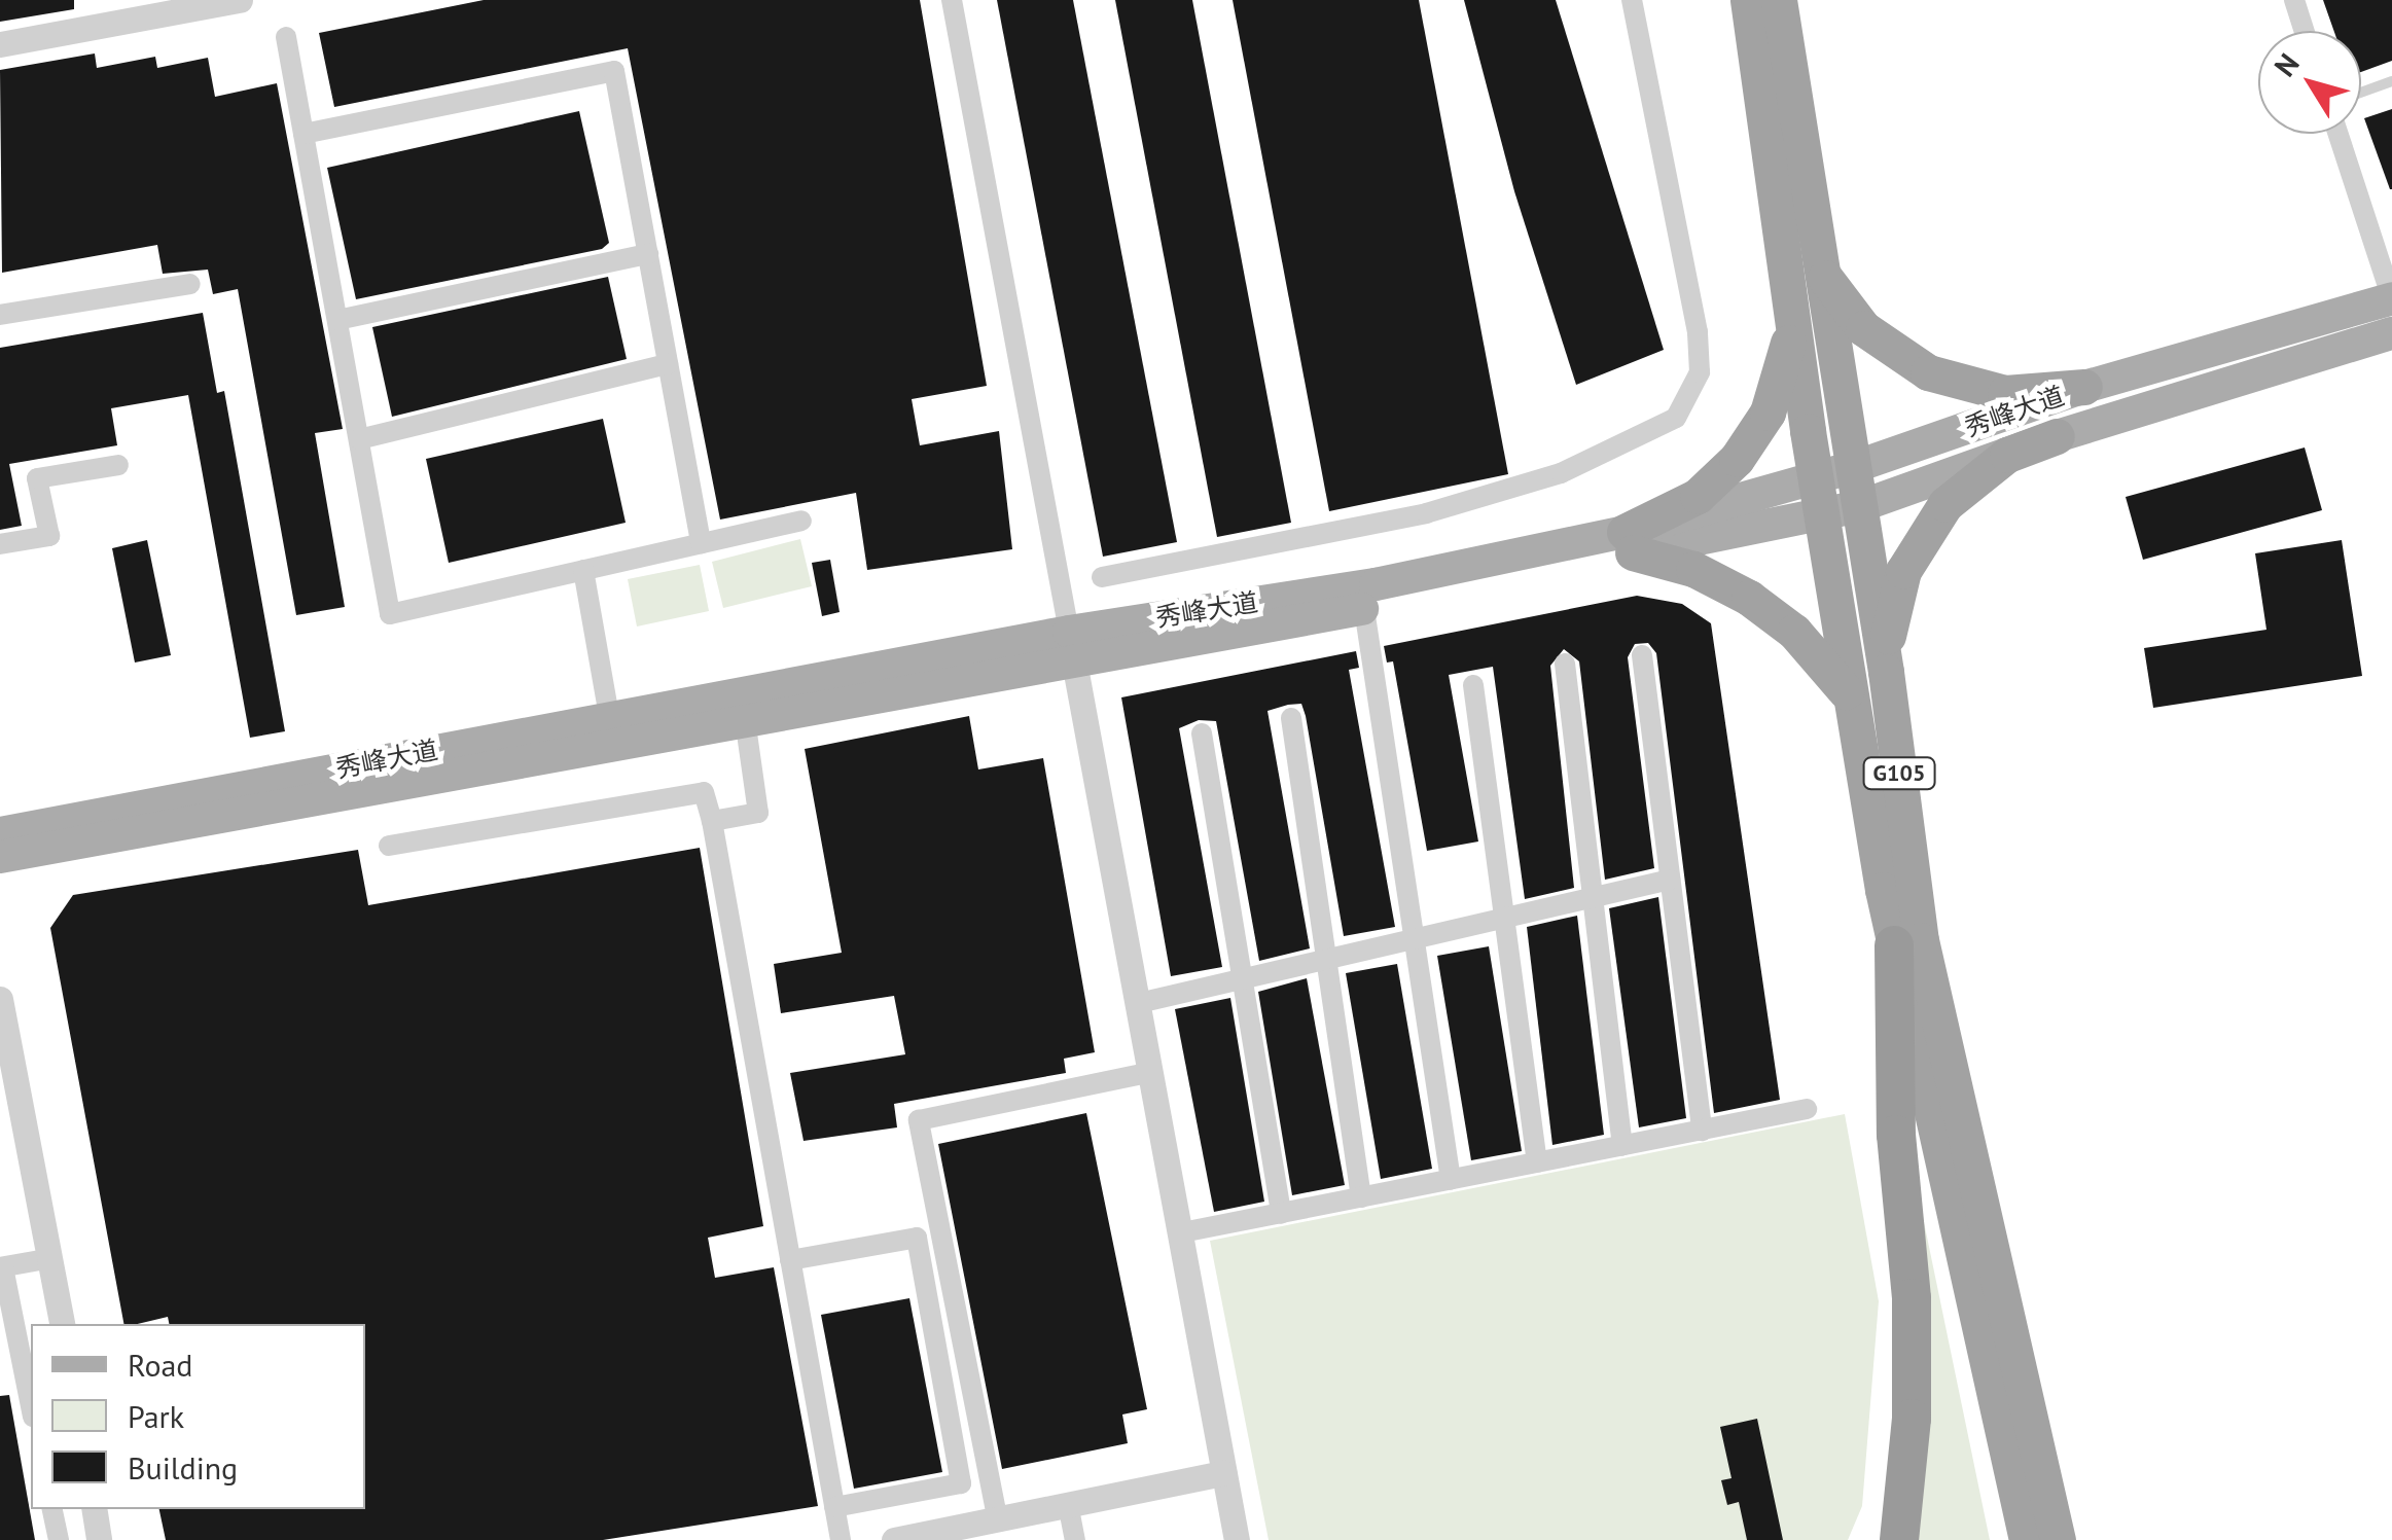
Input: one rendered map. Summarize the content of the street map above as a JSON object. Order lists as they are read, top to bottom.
{
  "streets": {
    "highway": ["G105"],
    "main road": ["秀峰大道"]
  },
  "crossings": [
    ["秀峰大道", "G105"]
  ],
  "legend": ["Road", "Park", "Building"],
  "north": "top left"
}
